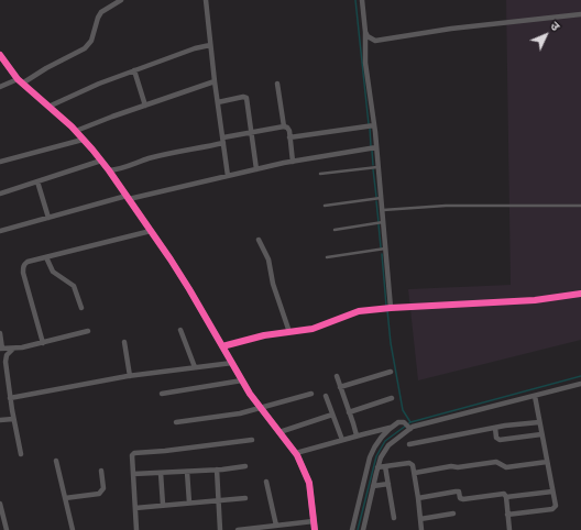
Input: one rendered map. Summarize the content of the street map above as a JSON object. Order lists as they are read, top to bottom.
{
  "north": "top right"
}
